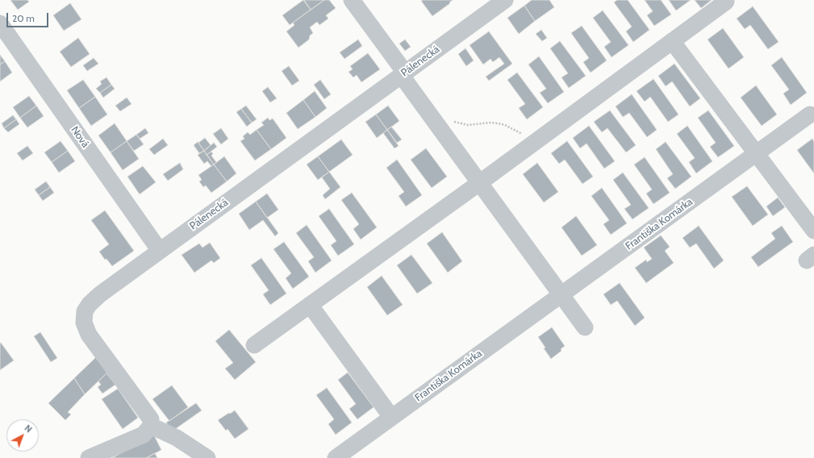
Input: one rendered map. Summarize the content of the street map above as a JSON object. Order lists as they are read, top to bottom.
{
  "streets": {
    "street": ["Pálenecká", "Nová", "Františka Komárka"]
  },
  "crossings": [
    ["Pálenecká", "Nová"]
  ],
  "scale_bar": "20 m",
  "north": "top right"
}
